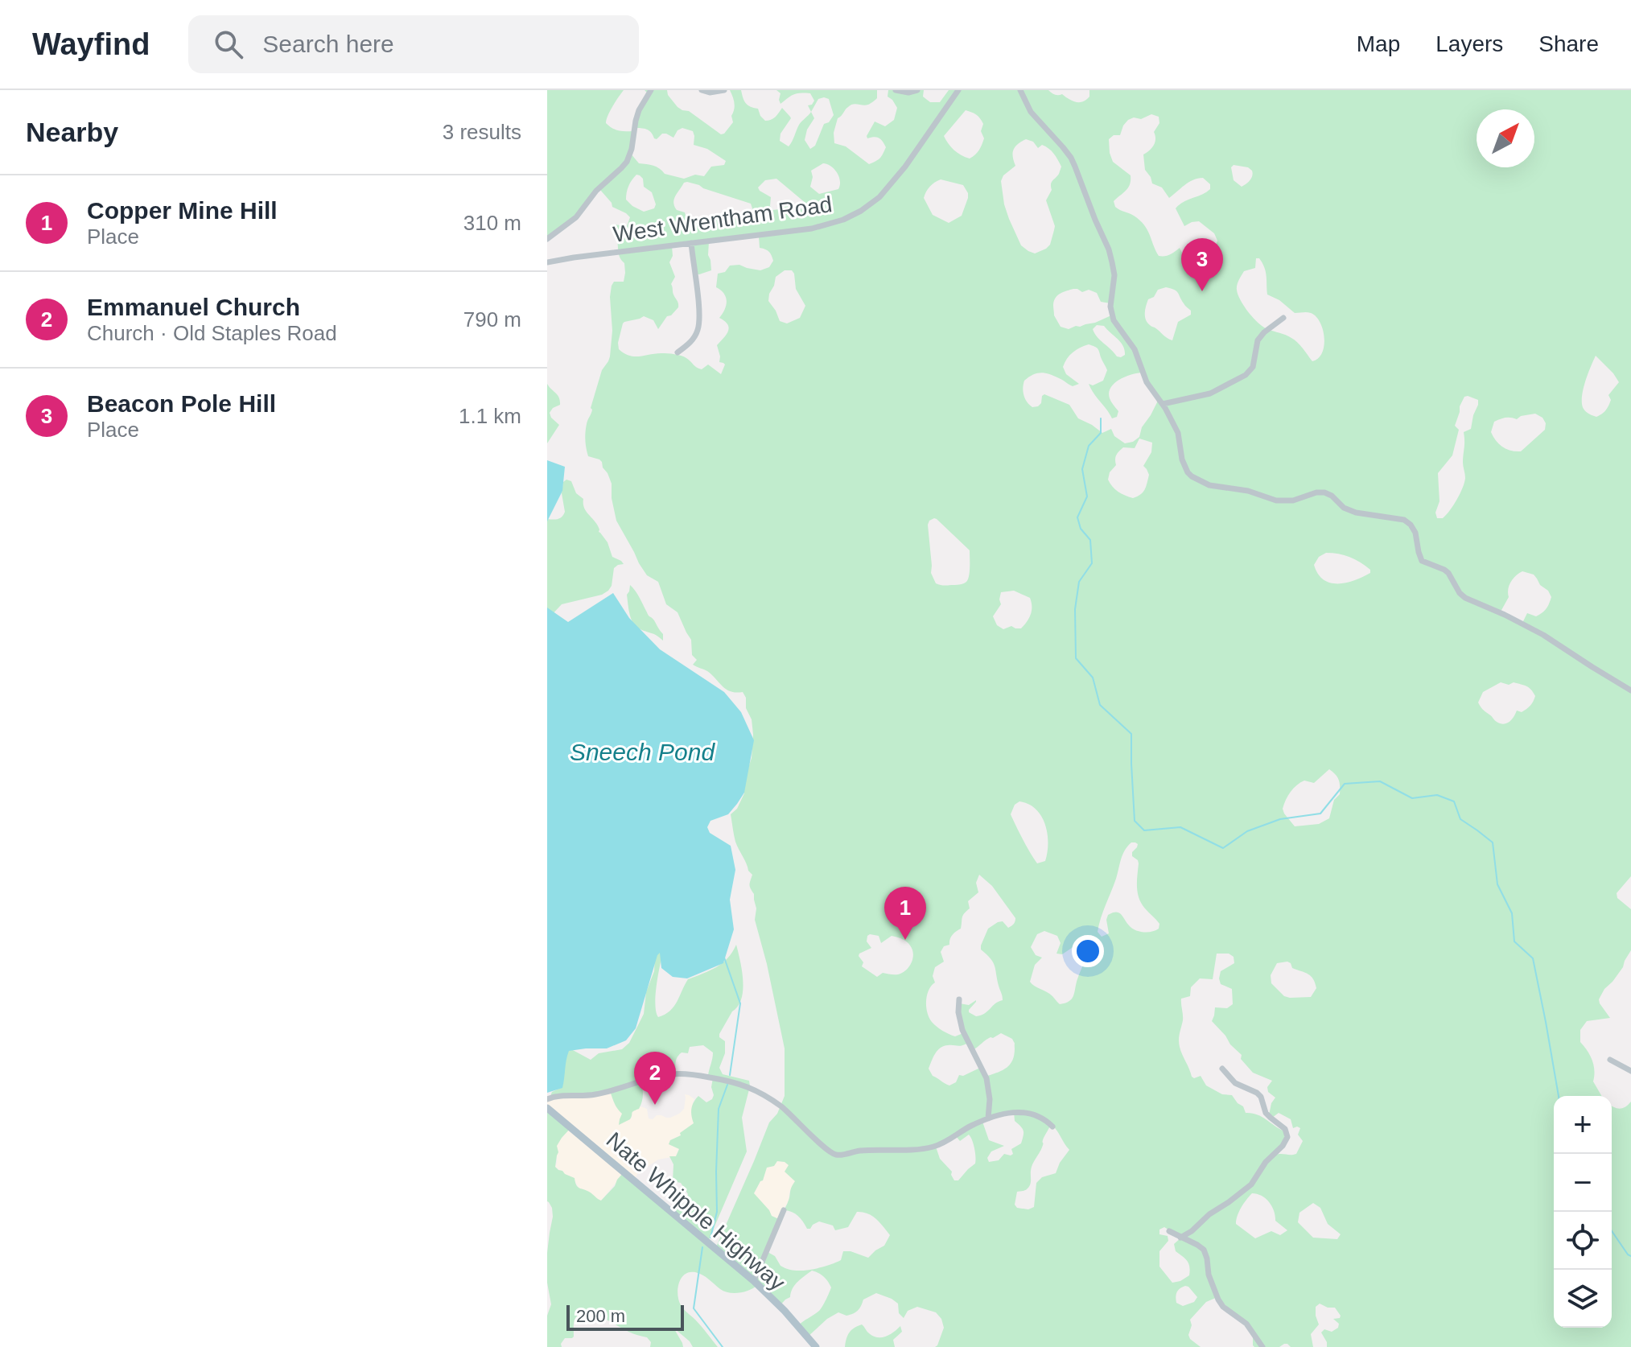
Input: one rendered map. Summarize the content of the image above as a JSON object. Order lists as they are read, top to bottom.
{
  "streets": {
    "main road": ["Nate Whipple Highway"],
    "street": ["West Wrentham Road"]
  },
  "water": ["Sneech Pond"],
  "scale_bar": "200 m",
  "north": "top right",
  "page": {
    "header": "Wayfind",
    "search": "Search here",
    "nav": ["Map", "Layers", "Share"],
    "heading": ["Nearby", "3 results"],
    "list": [
      {
        "mark": "1",
        "name": "Copper Mine Hill",
        "note": "Place",
        "value": "310 m"
      },
      {
        "mark": "2",
        "name": "Emmanuel Church",
        "note": "Church · Old Staples Road",
        "value": "790 m"
      },
      {
        "mark": "3",
        "name": "Beacon Pole Hill",
        "note": "Place",
        "value": "1.1 km"
      }
    ],
    "pins": ["3", "1", "2"],
    "map_buttons": ["+", "−"],
    "scale": "200 m"
  }
}
